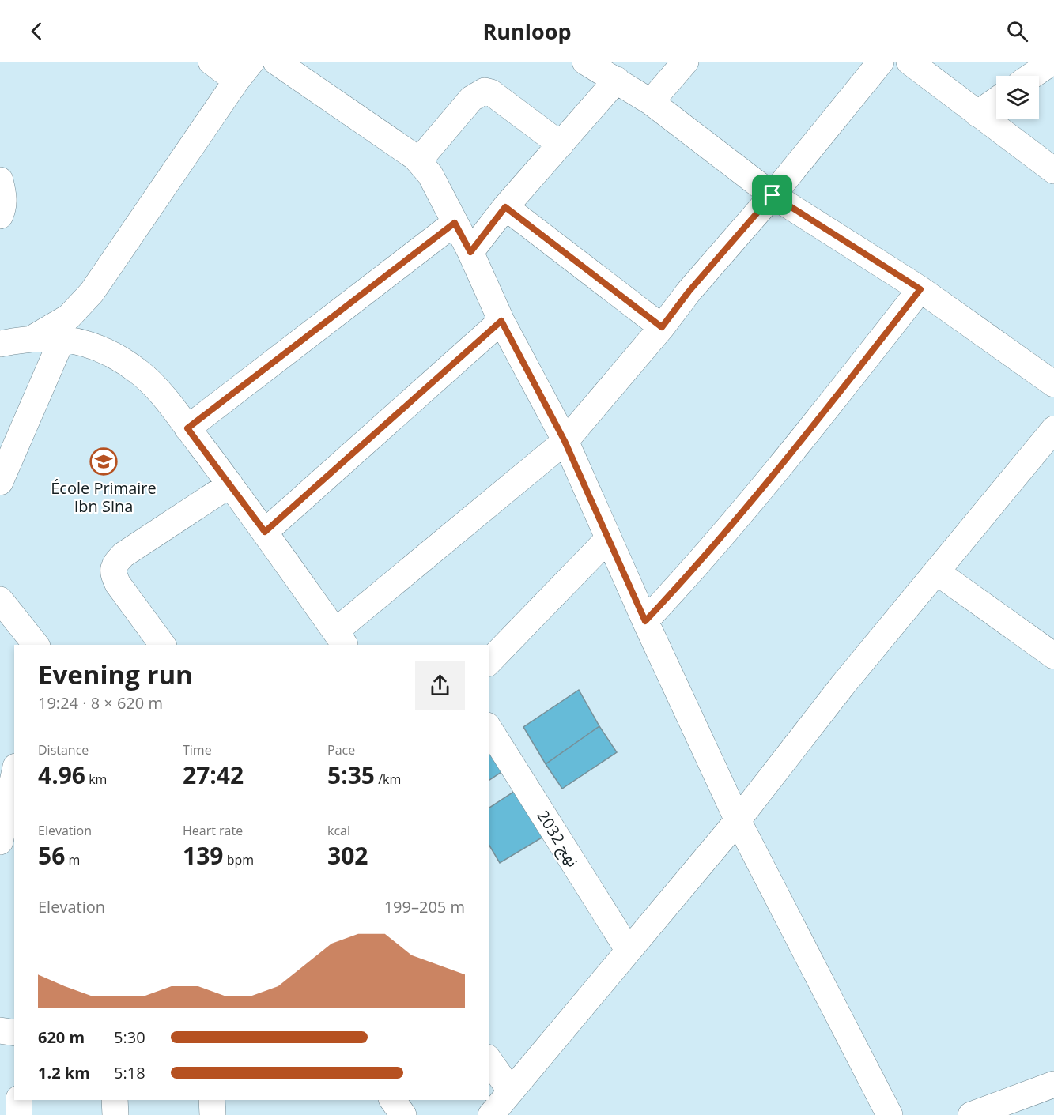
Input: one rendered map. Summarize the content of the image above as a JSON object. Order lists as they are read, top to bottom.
{
  "streets": {
    "street": ["نهج 2032"]
  },
  "places": {
    "school or university": ["École Primaire Ibn Sina"]
  },
  "page": {
    "header": "Runloop",
    "heading": ["Evening run", "19:24 · 8 × 620 m"],
    "stats": [
      ["Distance", "4.96 km"],
      ["Time", "27:42"],
      ["Pace", "5:35 /km"],
      ["Elevation", "56 m"],
      ["Heart rate", "139 bpm"],
      ["kcal", "302"]
    ],
    "chart": ["Elevation", "199–205 m"],
    "list": [
      {
        "name": "620 m",
        "note": "5:30"
      },
      {
        "name": "1.2 km",
        "note": "5:18"
      }
    ]
  }
}
